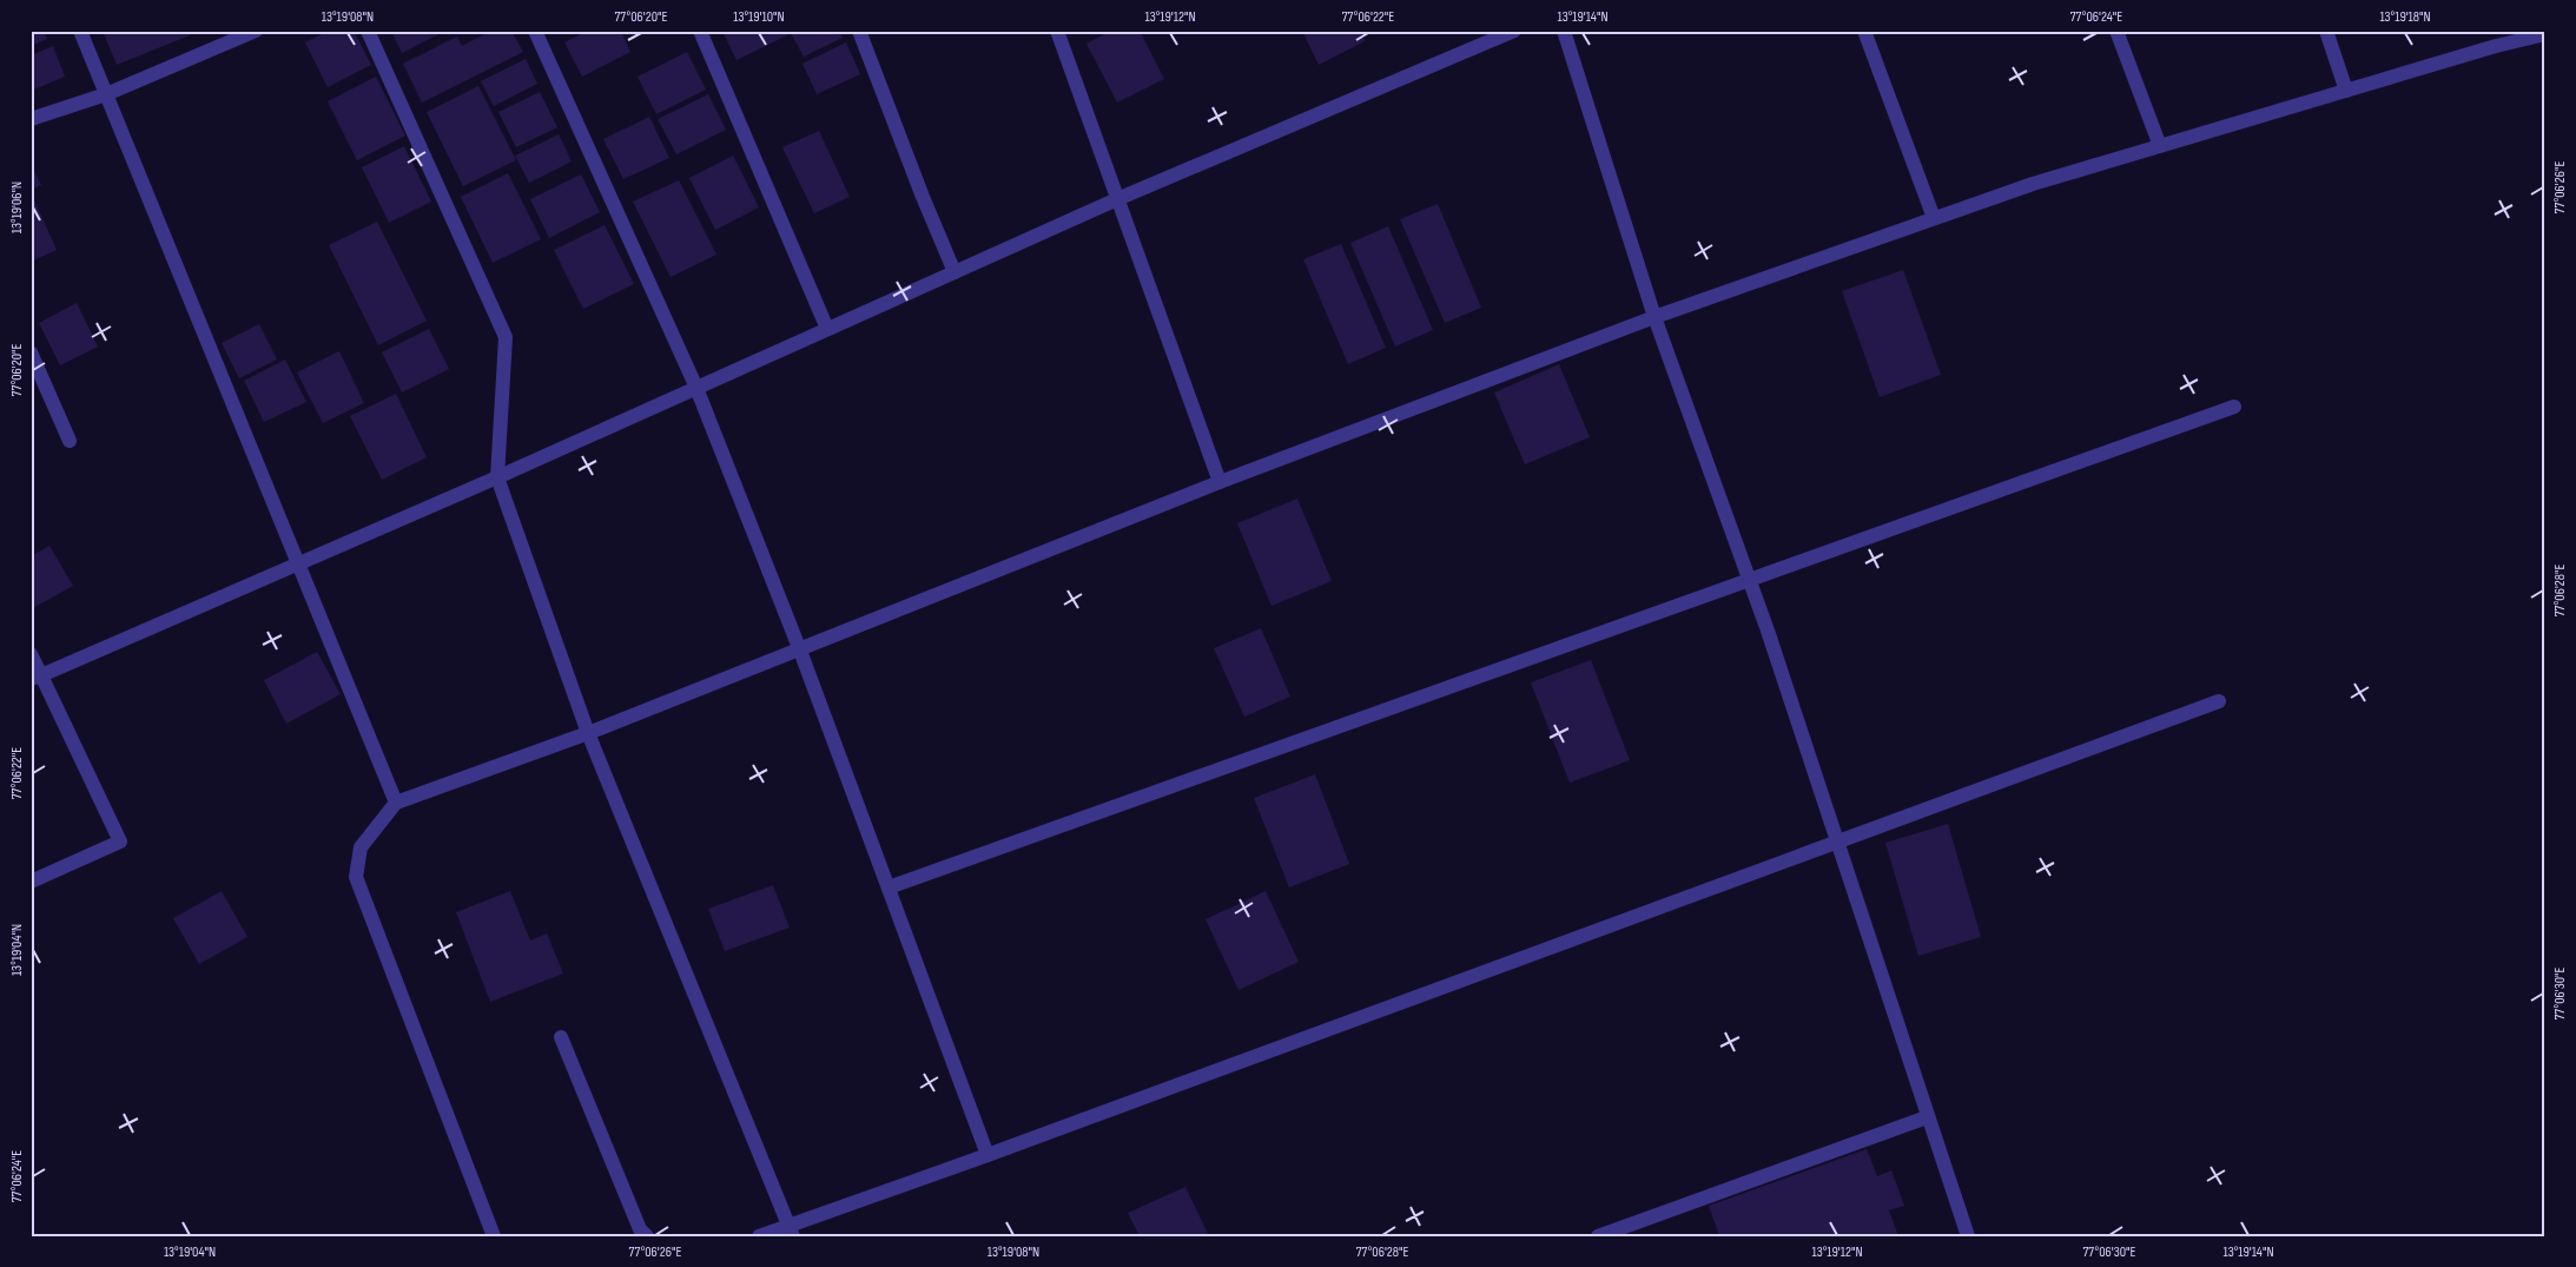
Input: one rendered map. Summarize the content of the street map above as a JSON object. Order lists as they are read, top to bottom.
{
  "coordinates": [
    "13°19'08\"N",
    "77°06'20\"E",
    "13°19'10\"N",
    "13°19'12\"N",
    "77°06'22\"E",
    "13°19'14\"N",
    "77°06'24\"E",
    "13°19'18\"N",
    "77°06'26\"E",
    "13°19'06\"N",
    "77°06'28\"E",
    "13°19'04\"N",
    "77°06'30\"E"
  ]
}
